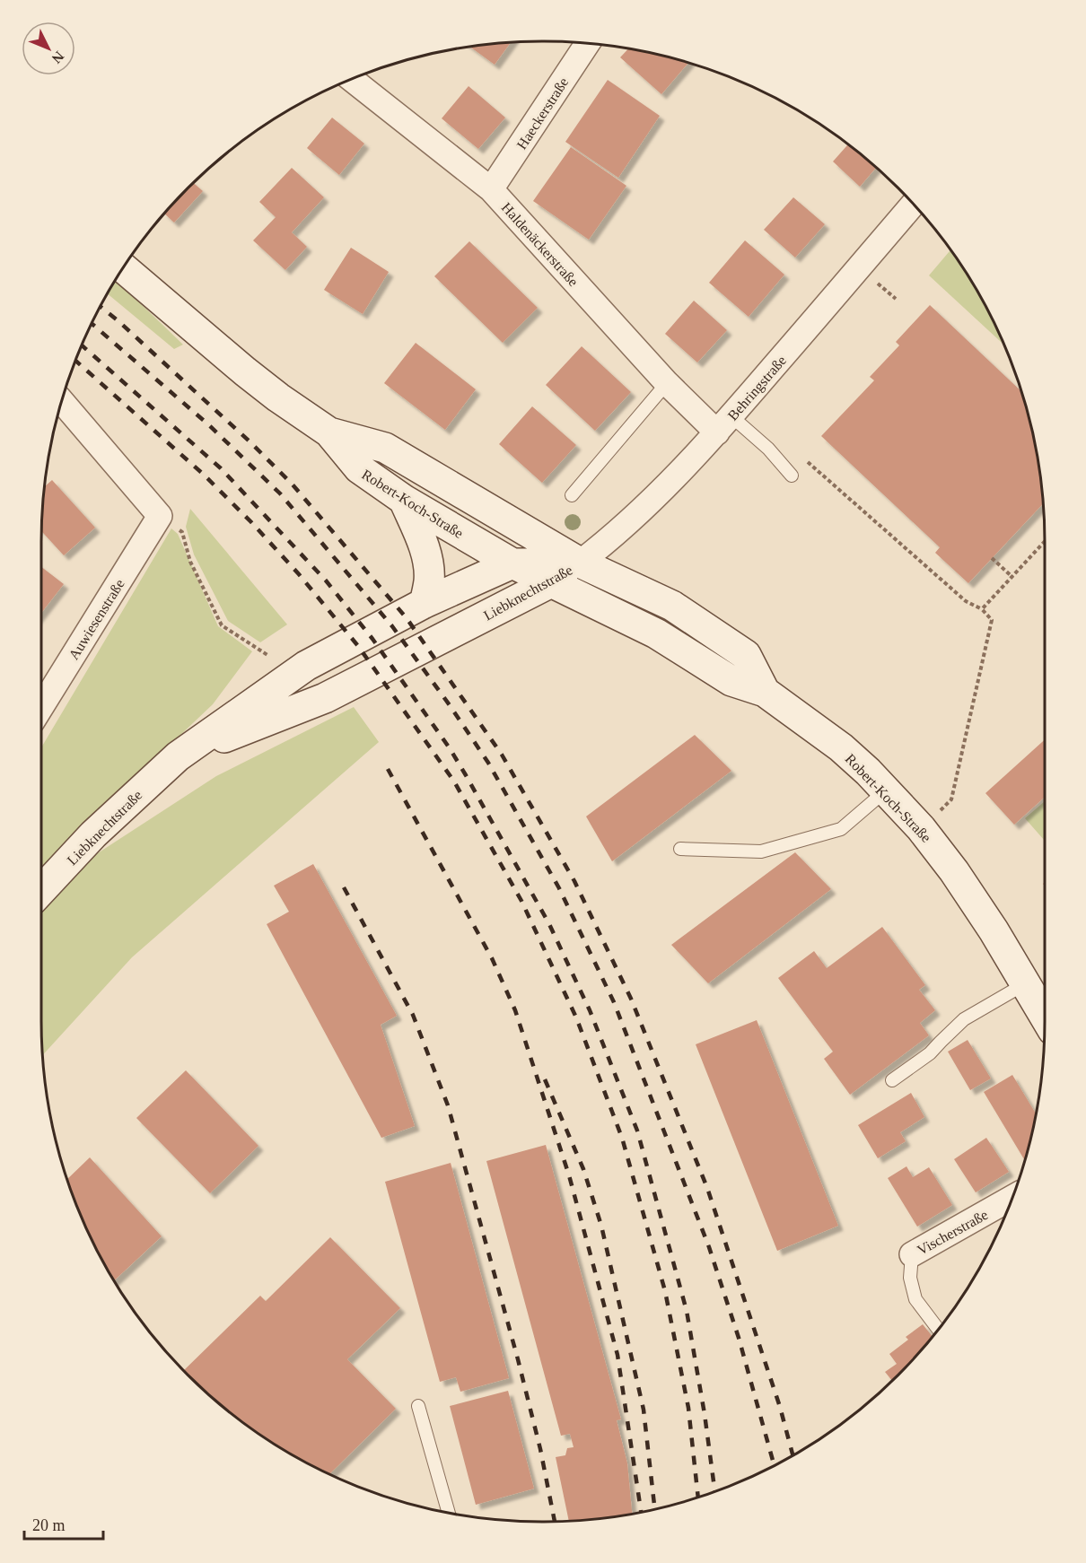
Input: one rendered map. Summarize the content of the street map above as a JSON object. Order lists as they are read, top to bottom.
{
  "streets": {
    "main road": ["Robert-Koch-Straße", "Liebknechtstraße"],
    "street": [
      "Haeckerstraße",
      "Haldenäckerstraße",
      "Behringstraße",
      "Auwiesenstraße",
      "Vischerstraße"
    ]
  },
  "crossings": [
    ["Haeckerstraße", "Haldenäckerstraße"],
    ["Haldenäckerstraße", "Behringstraße"],
    ["Behringstraße", "Robert-Koch-Straße"],
    ["Behringstraße", "Liebknechtstraße"],
    ["Robert-Koch-Straße", "Liebknechtstraße"]
  ],
  "scale_bar": "20 m",
  "north": "bottom right"
}
